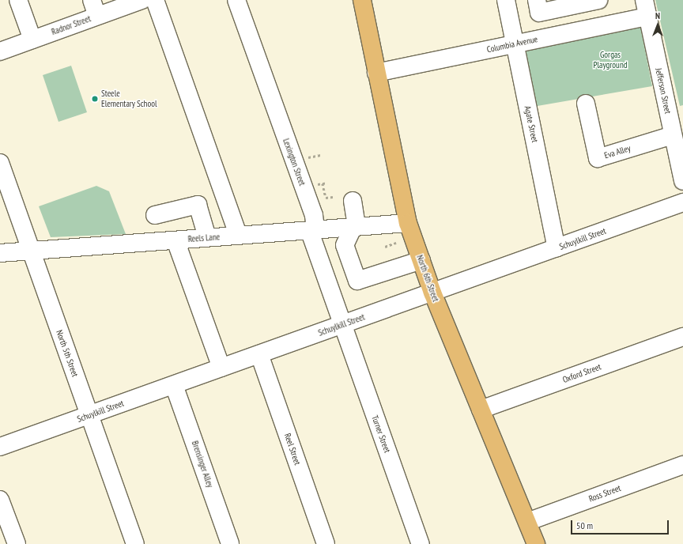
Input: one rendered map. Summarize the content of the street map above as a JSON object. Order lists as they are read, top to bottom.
{
  "streets": {
    "main road": ["North 6th Street"],
    "street": [
      "Radnor Street",
      "Columbia Avenue",
      "Jefferson Street",
      "Agate Street",
      "Eva Alley",
      "Lexington Street",
      "Reels Lane",
      "Schuylkill Street",
      "North 5th Street",
      "Oxford Street",
      "Turner Street",
      "Reel Street",
      "Brensinger Alley",
      "Ross Street"
    ]
  },
  "crossings": [
    ["Columbia Avenue", "Jefferson Street"],
    ["Columbia Avenue", "Agate Street"],
    ["Columbia Avenue", "North 6th Street"],
    ["Jefferson Street", "Eva Alley"],
    ["Agate Street", "Schuylkill Street"],
    ["Lexington Street", "Reels Lane"],
    ["Lexington Street", "Schuylkill Street"],
    ["Lexington Street", "Turner Street"],
    ["Reels Lane", "North 6th Street"],
    ["Reels Lane", "North 5th Street"],
    ["Schuylkill Street", "North 6th Street"],
    ["Schuylkill Street", "North 5th Street"],
    ["Schuylkill Street", "Turner Street"],
    ["Schuylkill Street", "Reel Street"],
    ["Schuylkill Street", "Brensinger Alley"],
    ["North 6th Street", "Oxford Street"],
    ["North 6th Street", "Ross Street"]
  ],
  "parks": ["Gorgas Playground"],
  "places": ["Steele Elementary School"],
  "scale_bar": "50 m",
  "north": "top"
}
